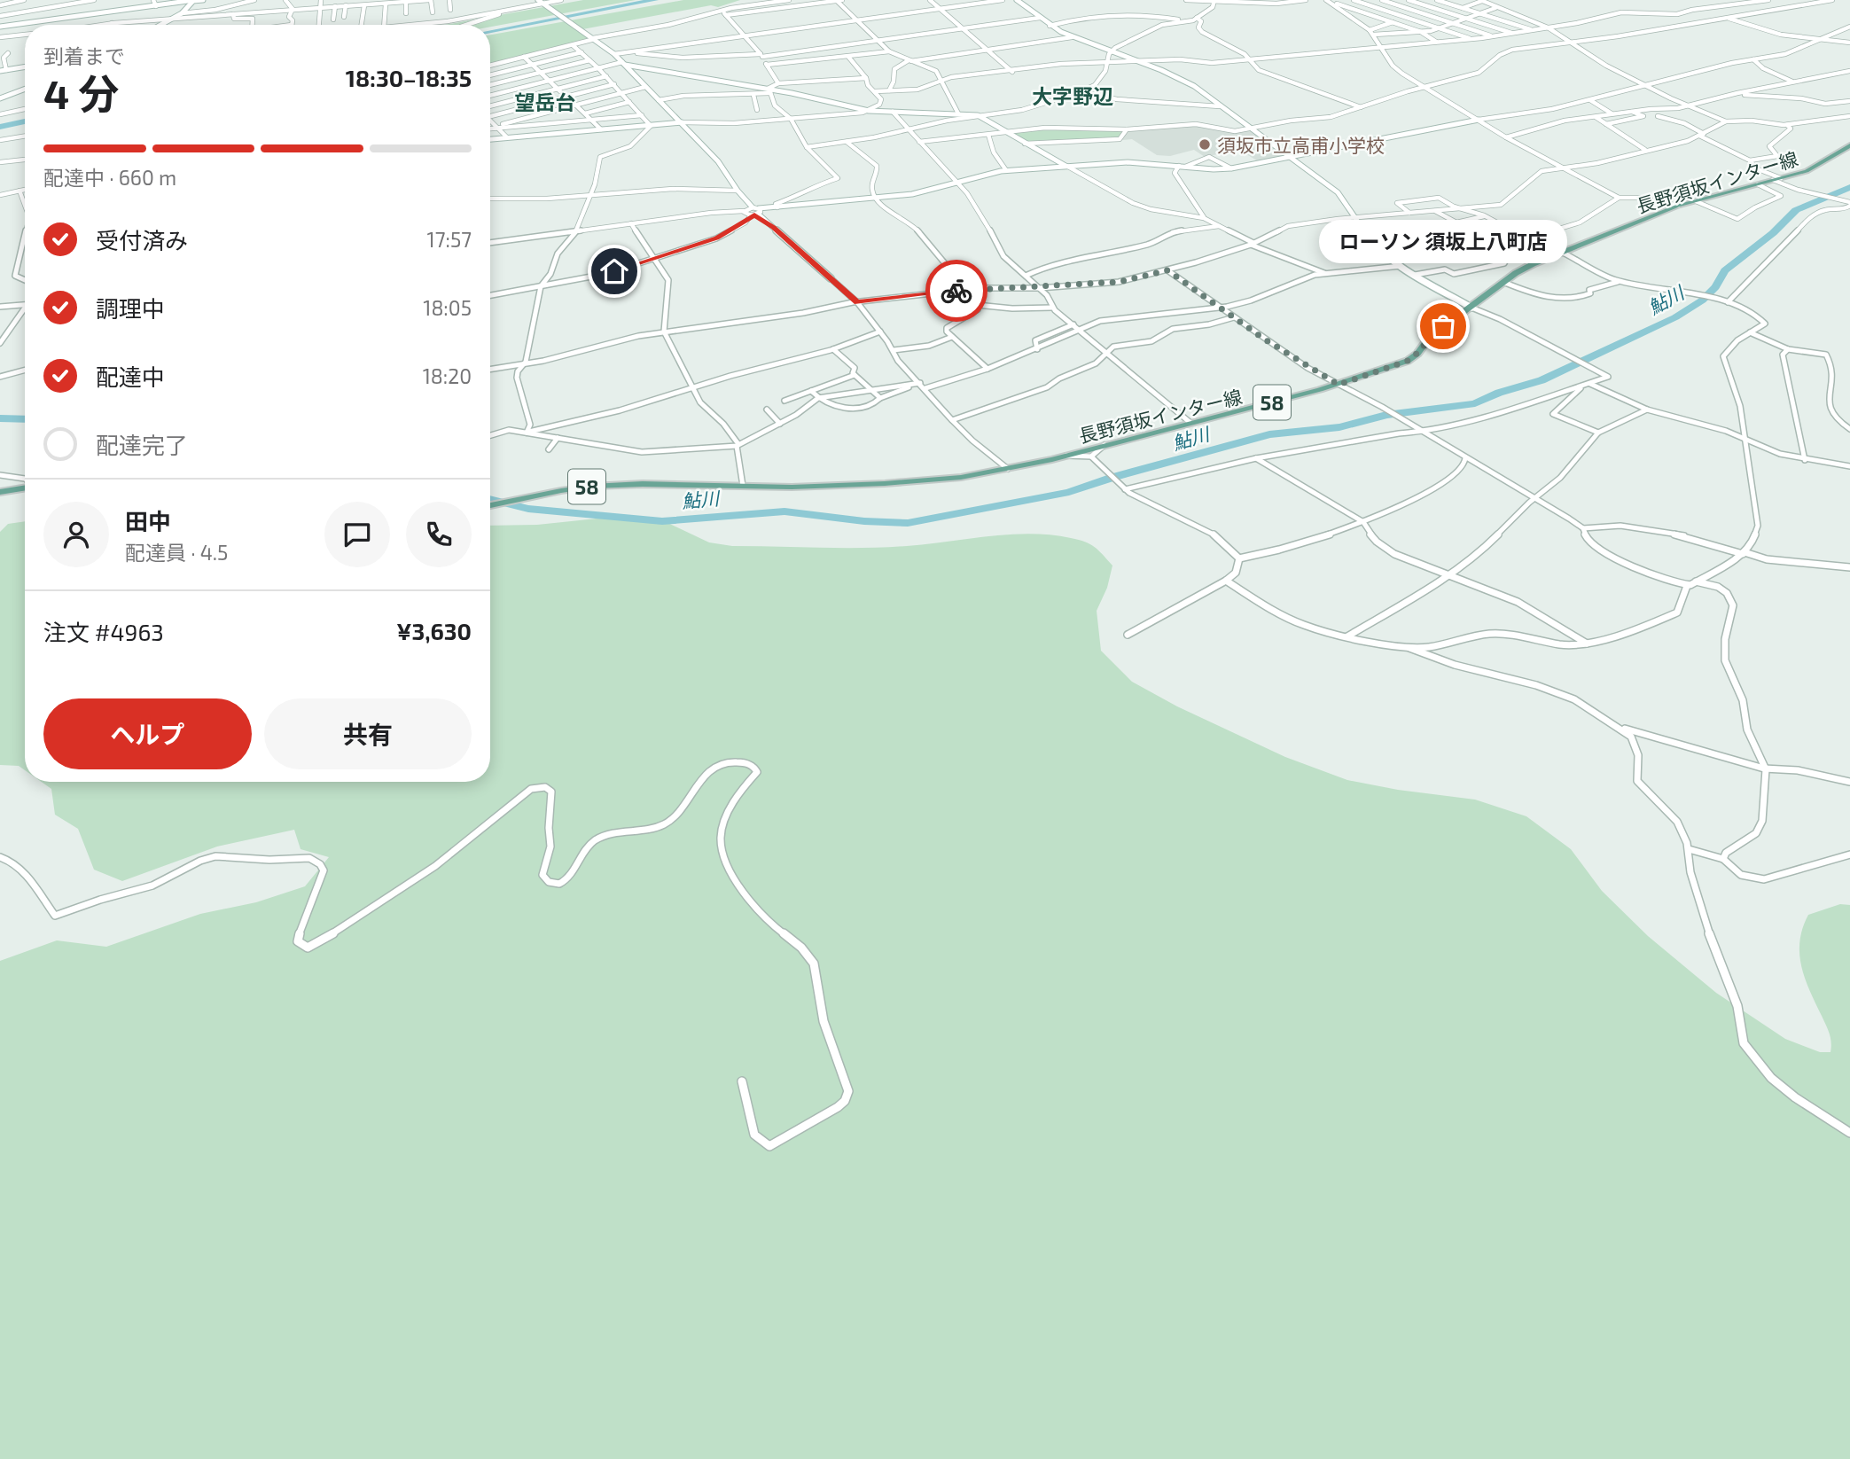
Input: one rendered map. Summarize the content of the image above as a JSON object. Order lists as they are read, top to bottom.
{
  "streets": {
    "main road": ["長野須坂インター線", "58"]
  },
  "districts": ["大字野辺", "望岳台"],
  "water": ["鮎川"],
  "places": ["須坂市立高甫小学校", "ローソン 須坂上八町店"],
  "page": {
    "heading": ["4 分", "到着まで", "18:30–18:35"],
    "panel": [
      "田中",
      "配達員 · 4.5",
      "注文 #4963",
      "¥3,630"
    ],
    "bar": "配達中 · 660 m",
    "list": [
      ["受付済み", "17:57"],
      ["調理中", "18:05"],
      ["配達中", "18:20"],
      "配達完了"
    ],
    "bubble": "ローソン 須坂上八町店",
    "buttons": ["ヘルプ", "共有"]
  }
}
